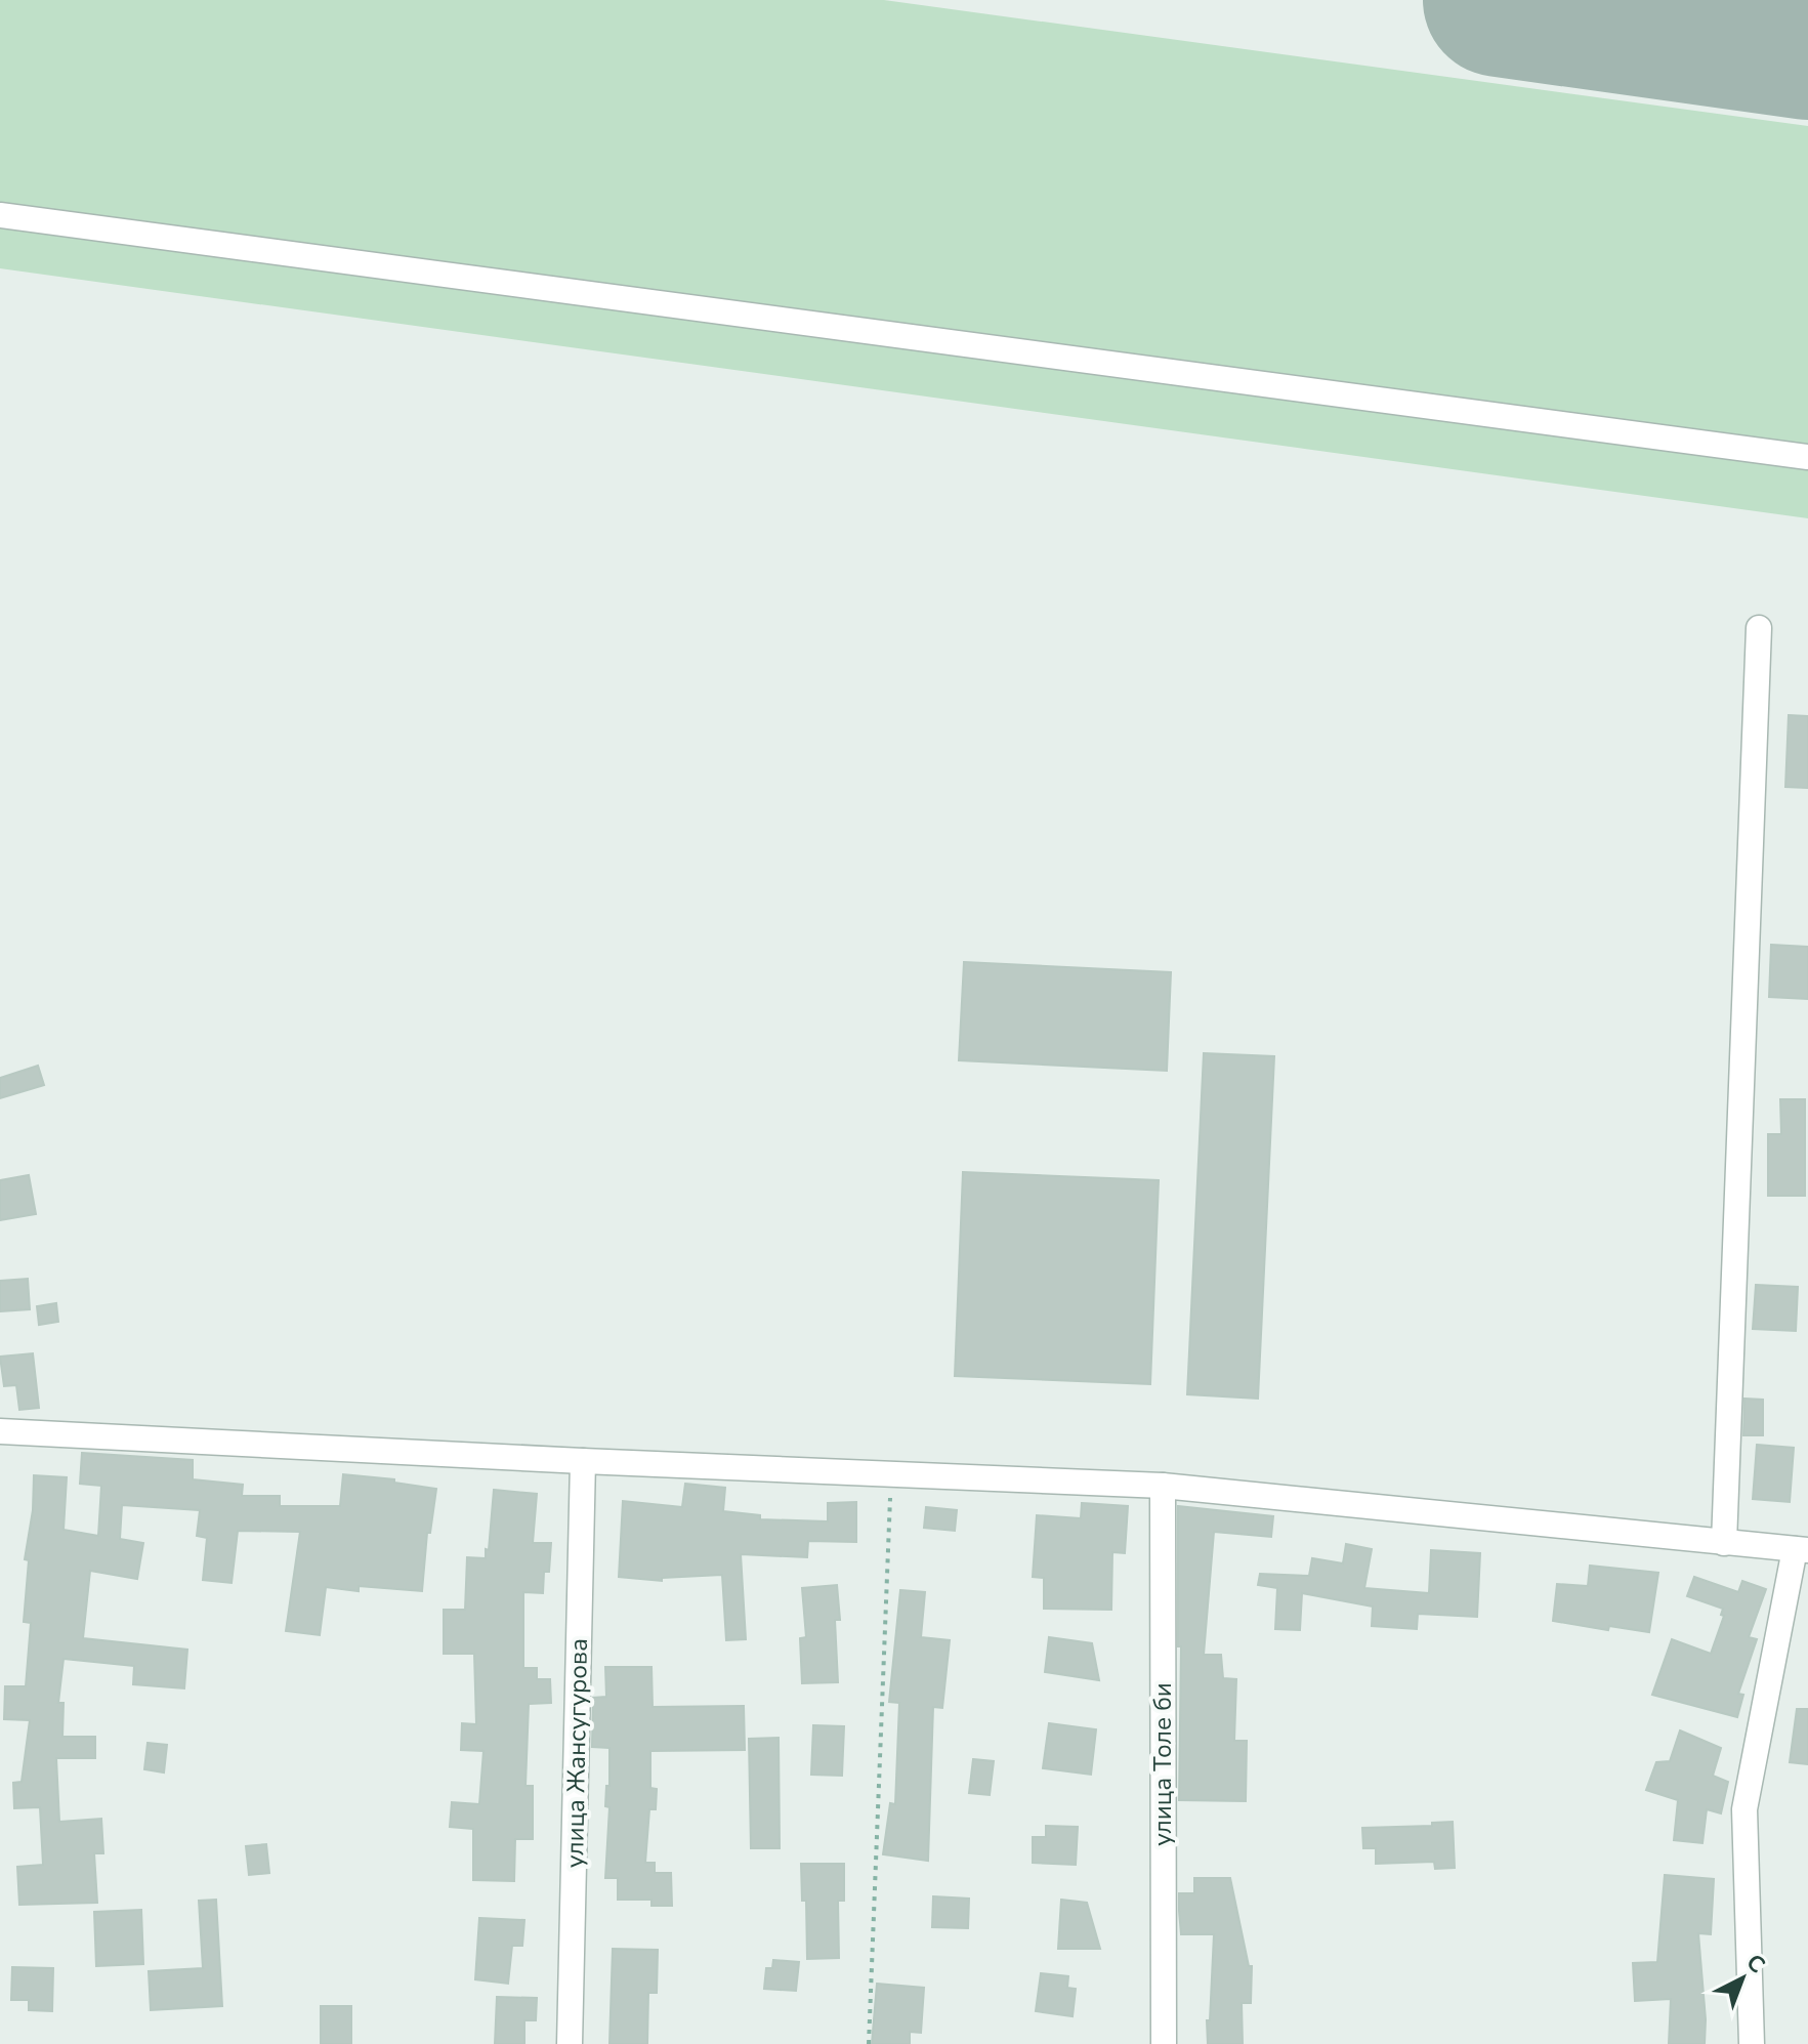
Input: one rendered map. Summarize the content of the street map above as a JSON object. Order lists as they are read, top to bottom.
{
  "streets": {
    "street": ["улица Жансугурова", "улица Толе би"]
  },
  "north": "top right"
}
